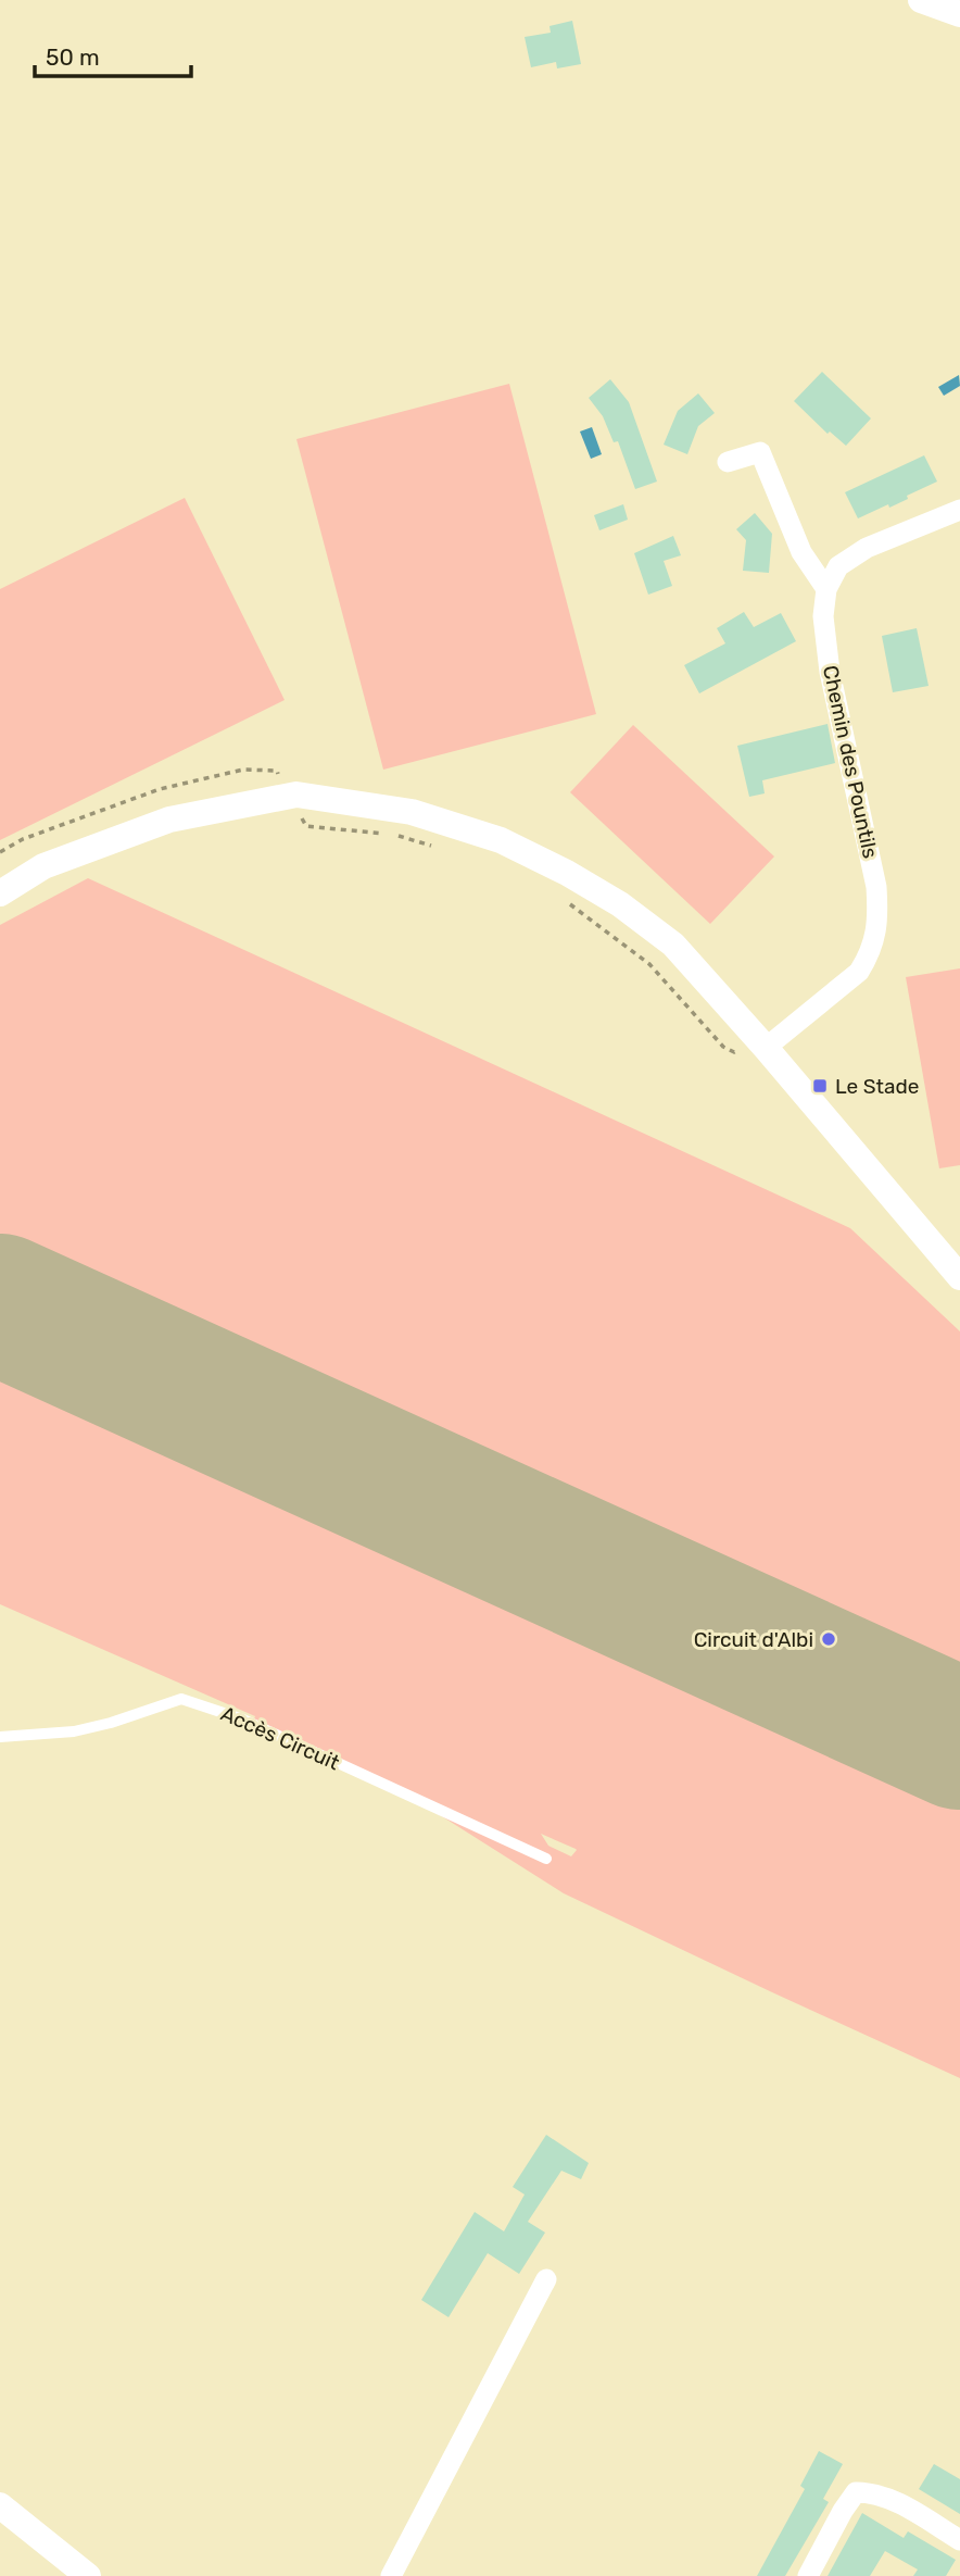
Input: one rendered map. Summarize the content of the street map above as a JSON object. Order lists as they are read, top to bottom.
{
  "streets": {
    "street": ["Chemin des Pountils"],
    "lane": ["Accès Circuit"]
  },
  "places": {
    "transit": ["Le Stade"],
    "other": ["Circuit d'Albi"]
  },
  "scale_bar": "50 m"
}
